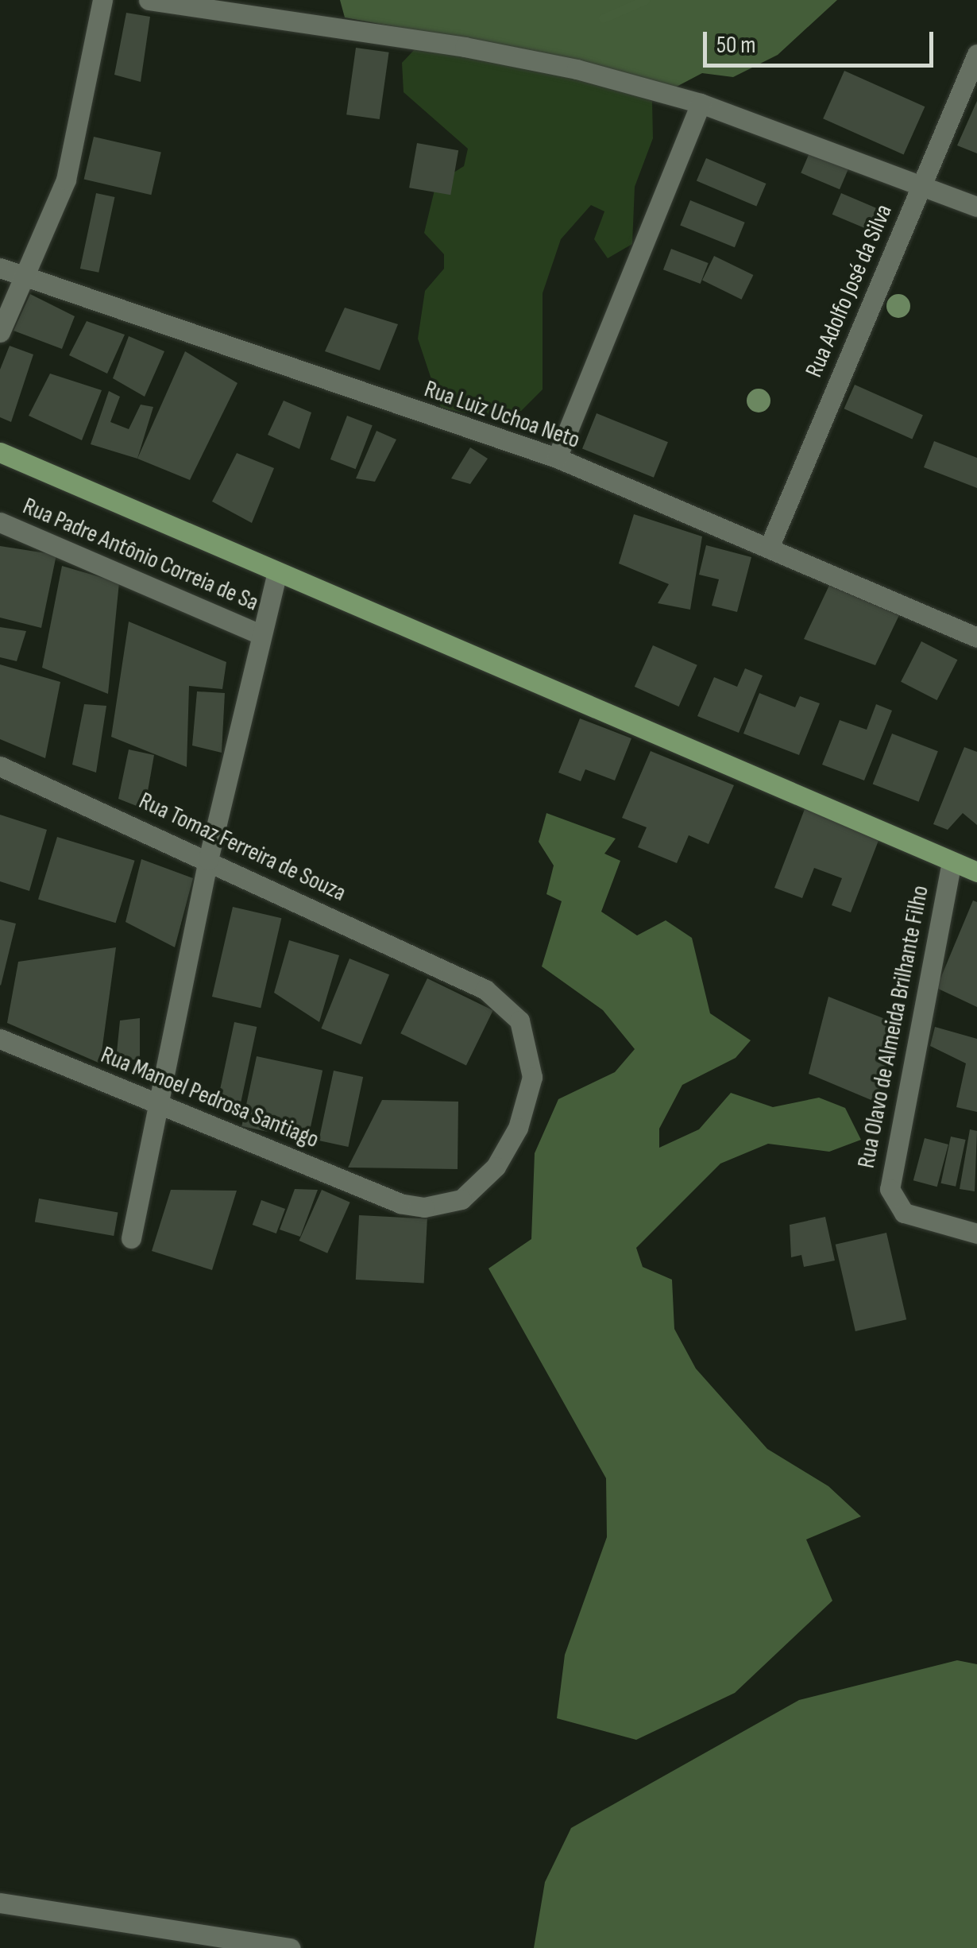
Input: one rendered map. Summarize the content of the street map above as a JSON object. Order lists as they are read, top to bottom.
{
  "streets": {
    "street": [
      "Rua Adolfo José da Silva",
      "Rua Luiz Uchoa Neto",
      "Rua Padre Antônio Correia de Sa",
      "Rua Tomaz Ferreira de Souza",
      "Rua Olavo de Almeida Brilhante Filho",
      "Rua Manoel Pedrosa Santiago"
    ]
  },
  "crossings": [
    ["Rua Adolfo José da Silva", "Rua Luiz Uchoa Neto"],
    ["Rua Tomaz Ferreira de Souza", "Rua Manoel Pedrosa Santiago"]
  ],
  "scale_bar": "50 m"
}
